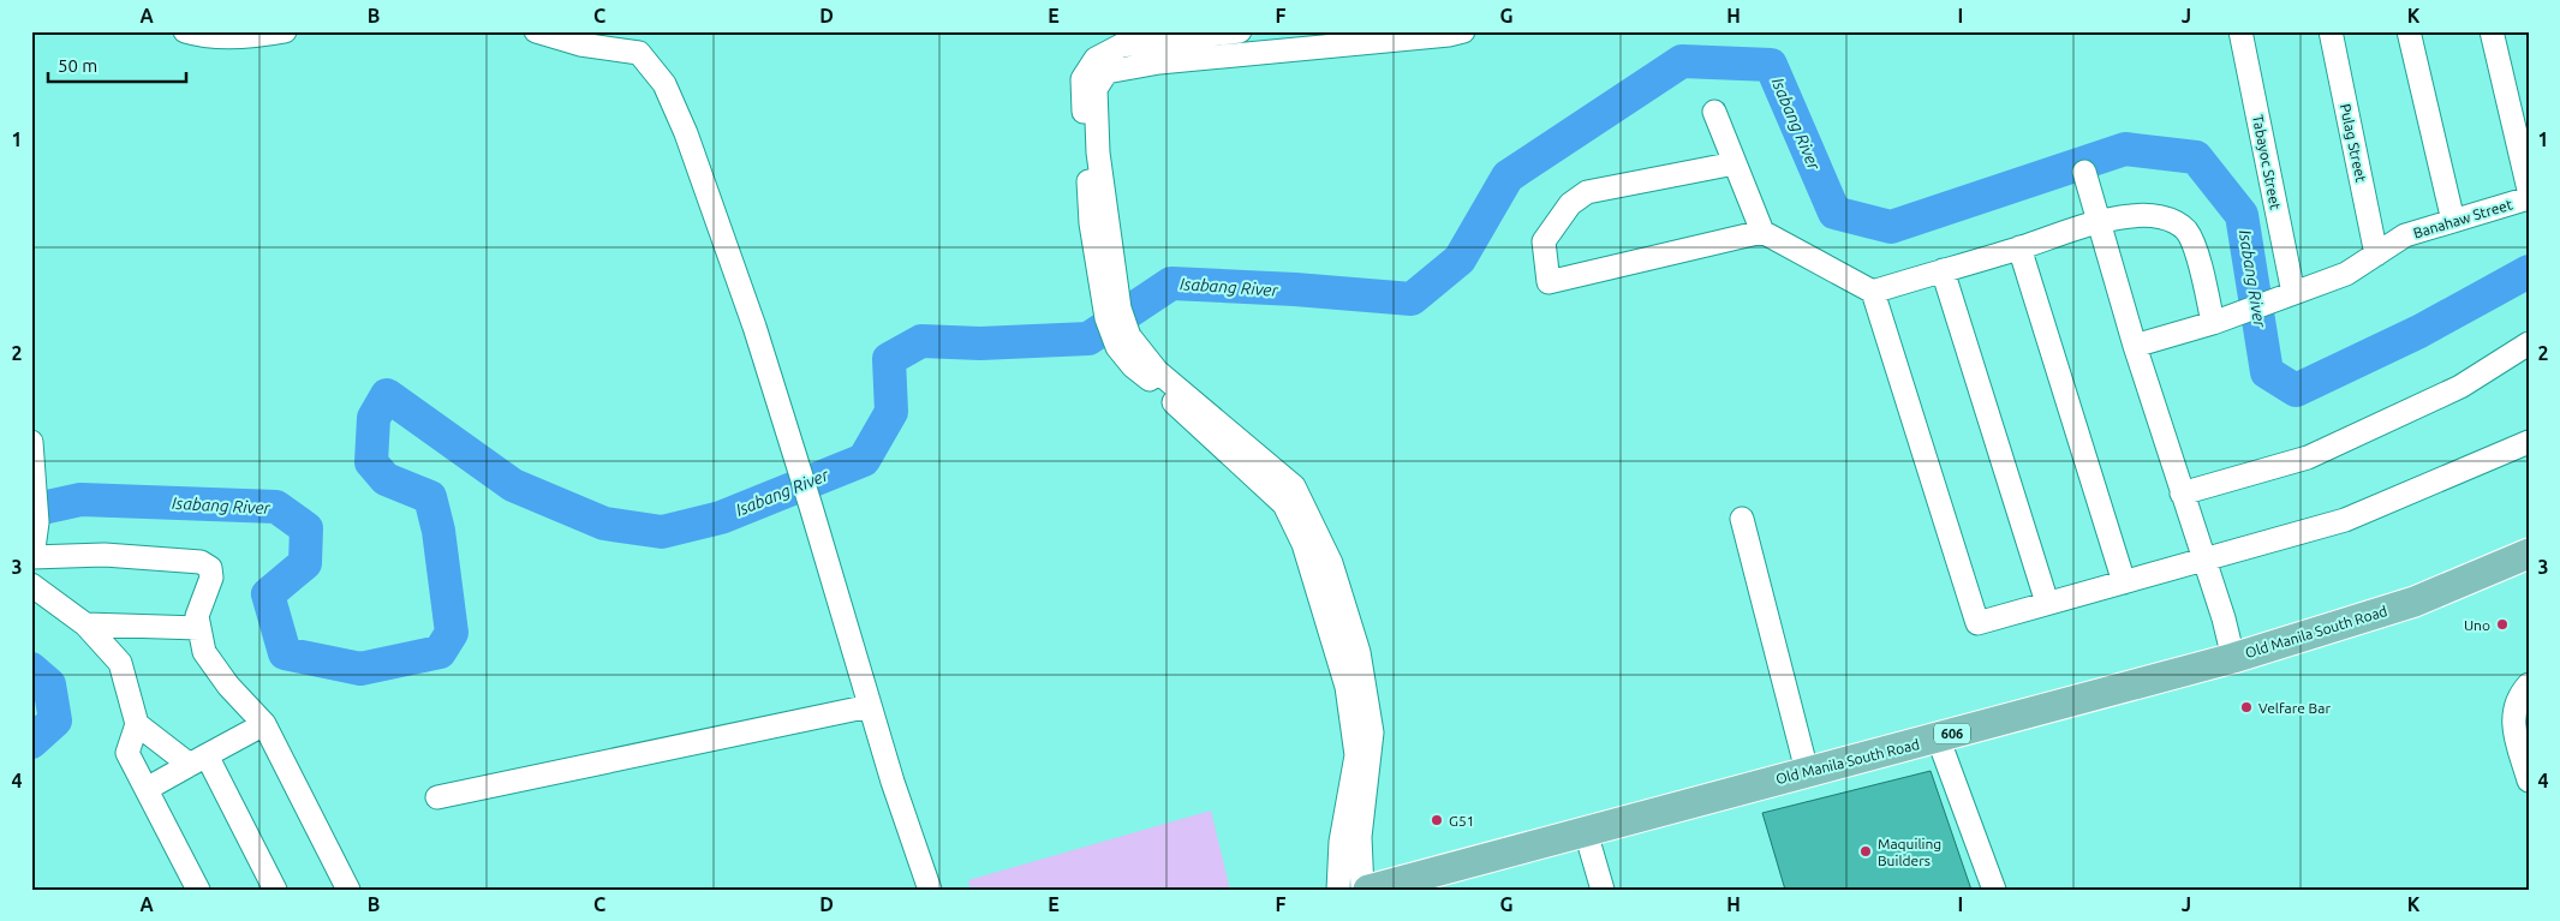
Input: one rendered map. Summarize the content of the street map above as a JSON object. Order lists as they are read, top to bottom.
{
  "streets": {
    "main road": ["Old Manila South Road", "606"],
    "street": ["Pulag Street", "Tabayoc Street", "Banahaw Street"]
  },
  "crossings": [
    ["Pulag Street", "Banahaw Street"],
    ["Tabayoc Street", "Banahaw Street"]
  ],
  "water": ["Isabang River"],
  "places": [
    "Uno",
    "Velfare Bar",
    "G51",
    "Maquiling Builders"
  ],
  "scale_bar": "50 m",
  "grid": {
    "columns": [
      "A",
      "B",
      "C",
      "D",
      "E",
      "F",
      "G",
      "H",
      "I",
      "J",
      "K"
    ],
    "rows": [
      "1",
      "2",
      "3",
      "4"
    ]
  }
}
